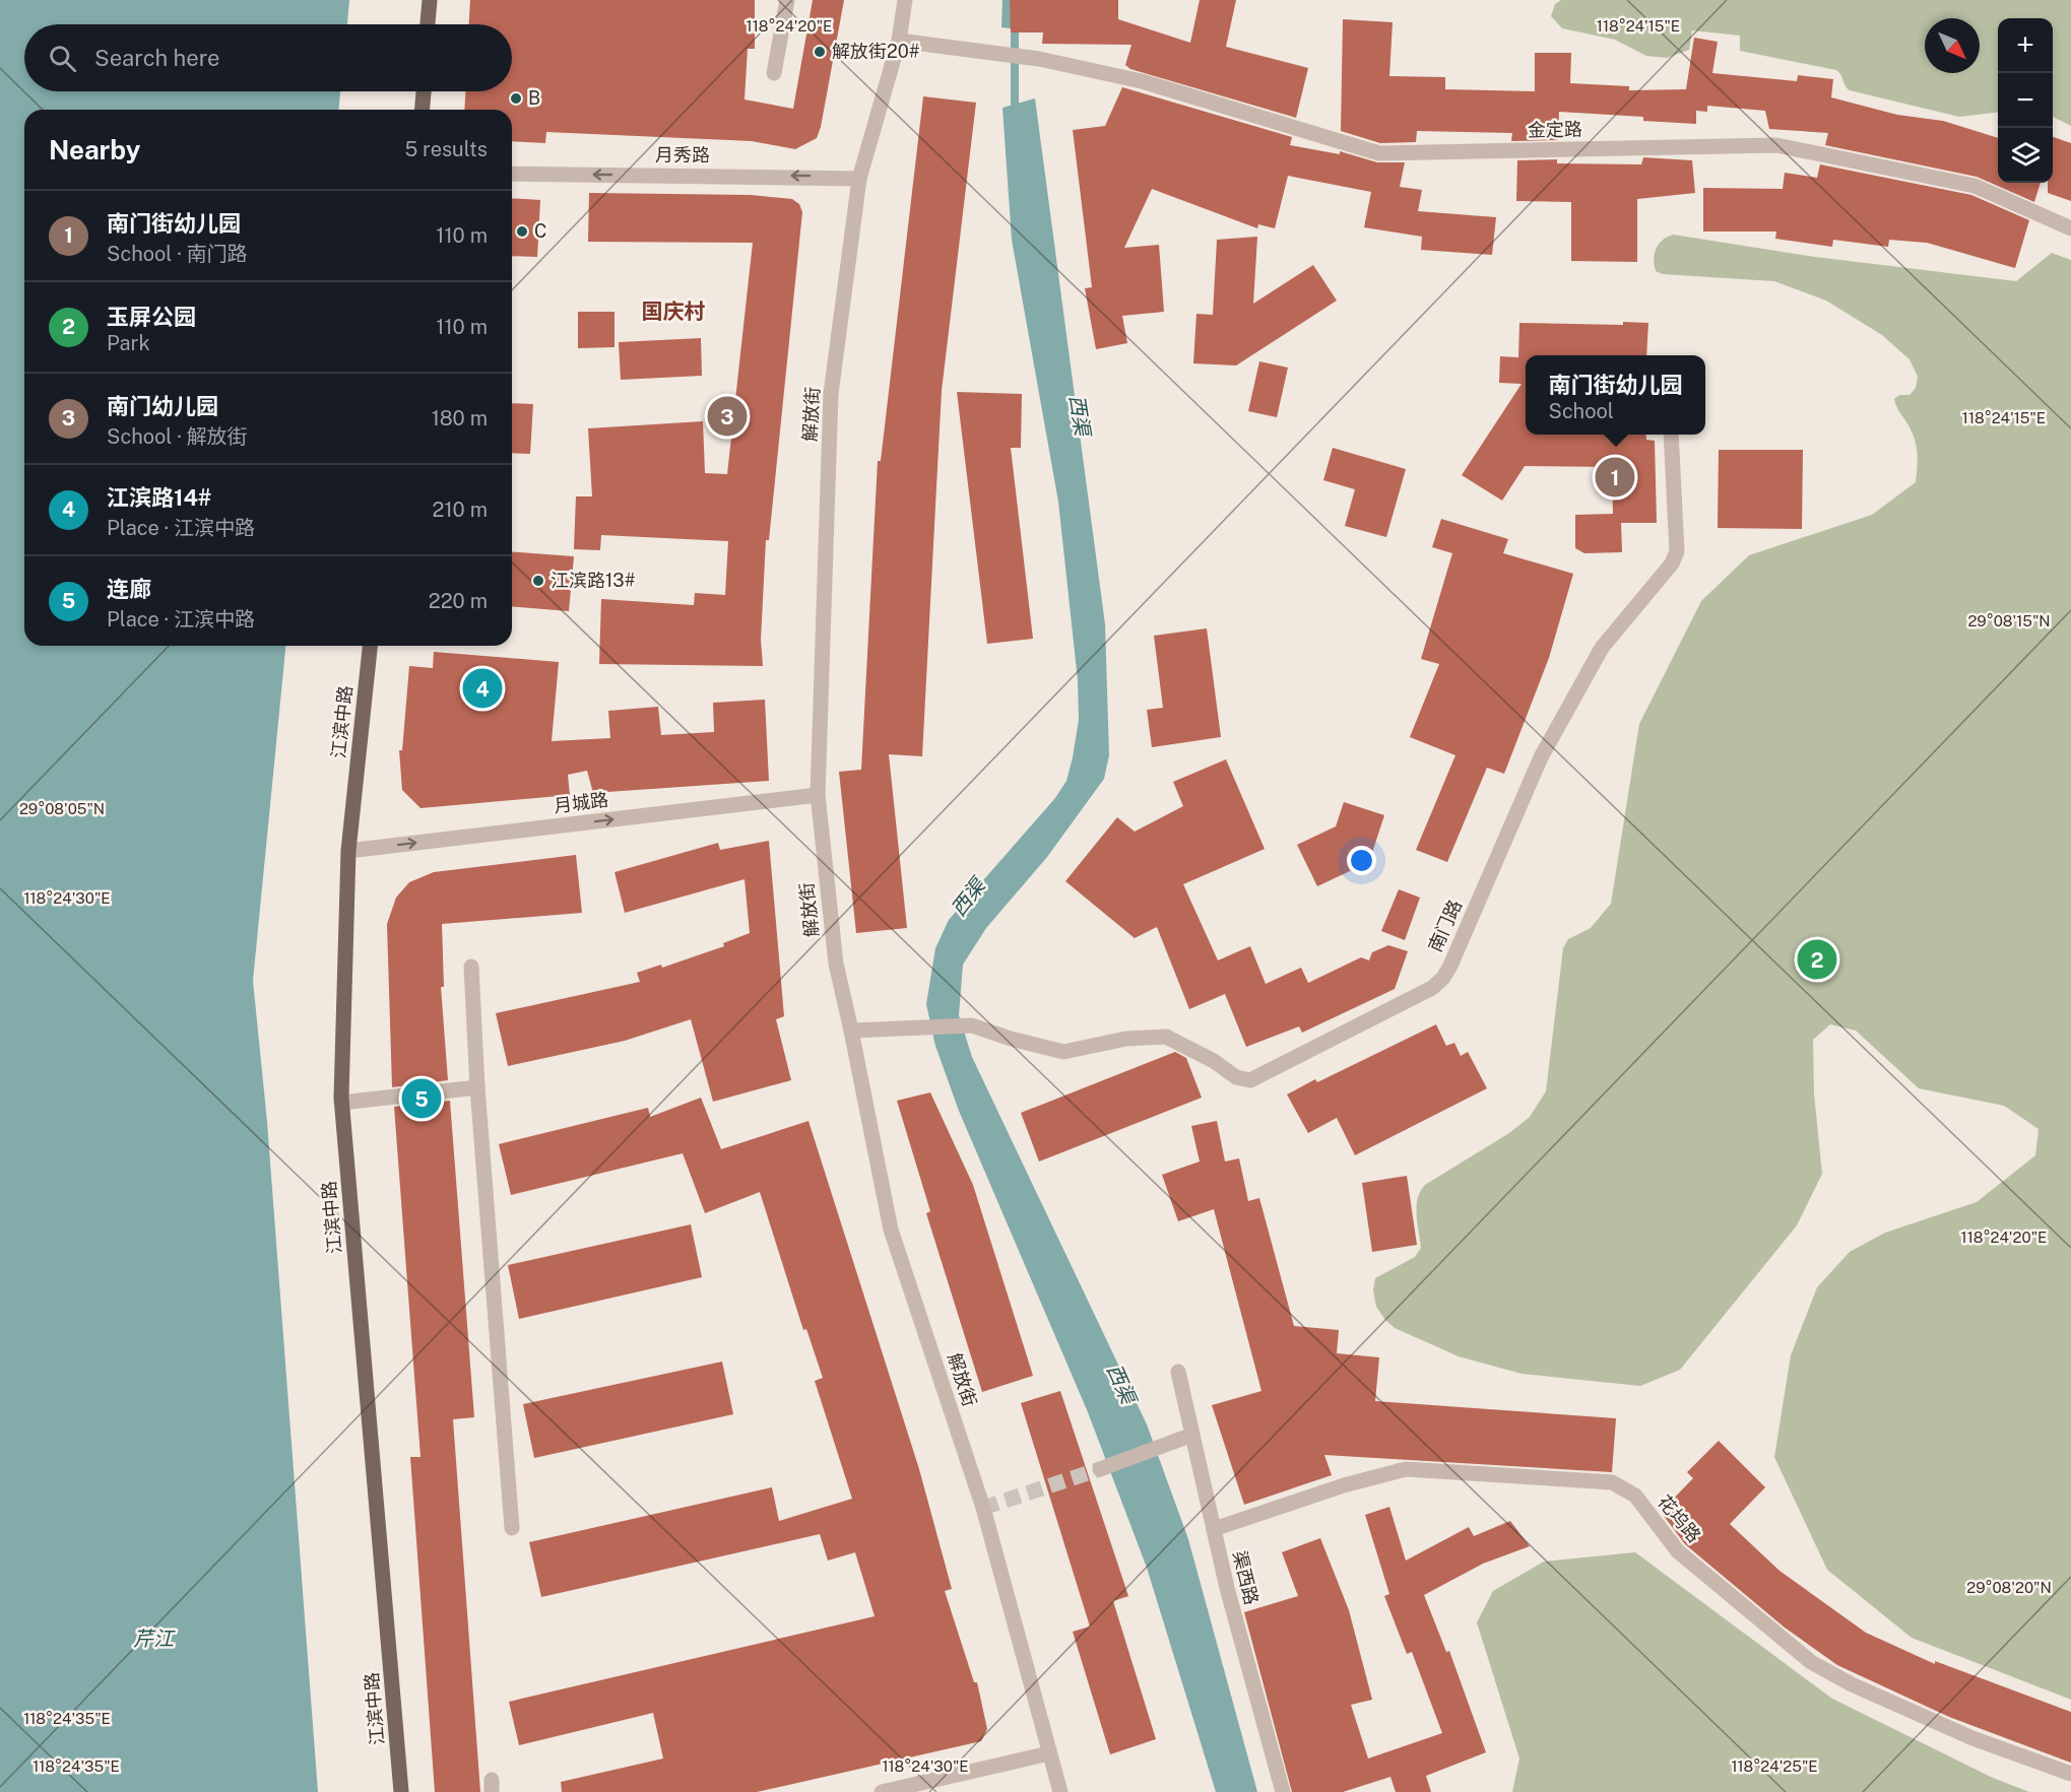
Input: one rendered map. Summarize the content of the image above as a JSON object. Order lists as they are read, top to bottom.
{
  "streets": {
    "main road": ["江滨中路"],
    "street": [
      "金定路",
      "月秀路",
      "解放街",
      "月城路",
      "南门路",
      "花坞路",
      "渠西路"
    ]
  },
  "crossings": [
    ["金定路", "解放街"],
    ["月秀路", "解放街"],
    ["解放街", "月城路"],
    ["解放街", "南门路"],
    ["江滨中路", "月城路"],
    ["花坞路", "渠西路"]
  ],
  "one_way": ["月秀路", "月城路"],
  "districts": ["国庆村"],
  "water": ["西渠", "芹江"],
  "places": [
    "解放街20#",
    "B",
    "C",
    "江滨路13#"
  ],
  "north": "bottom right",
  "page": {
    "map_buttons": ["+", "−"],
    "search": "Search here",
    "heading": ["Nearby", "5 results"],
    "list": [
      {
        "mark": "1",
        "name": "南门街幼儿园",
        "note": "School · 南门路",
        "value": "110 m"
      },
      {
        "mark": "2",
        "name": "玉屏公园",
        "note": "Park",
        "value": "110 m"
      },
      {
        "mark": "3",
        "name": "南门幼儿园",
        "note": "School · 解放街",
        "value": "180 m"
      },
      {
        "mark": "4",
        "name": "江滨路14#",
        "note": "Place · 江滨中路",
        "value": "210 m"
      },
      {
        "mark": "5",
        "name": "连廊",
        "note": "Place · 江滨中路",
        "value": "220 m"
      }
    ],
    "popup": ["南门街幼儿园", "School"],
    "pins": [
      "3",
      "1",
      "4",
      "2",
      "5"
    ]
  },
  "coordinates": [
    "118°24'20\"E",
    "118°24'15\"E",
    "29°08'15\"N",
    "29°08'05\"N",
    "118°24'30\"E",
    "29°08'20\"N",
    "118°24'35\"E",
    "118°24'25\"E"
  ]
}
